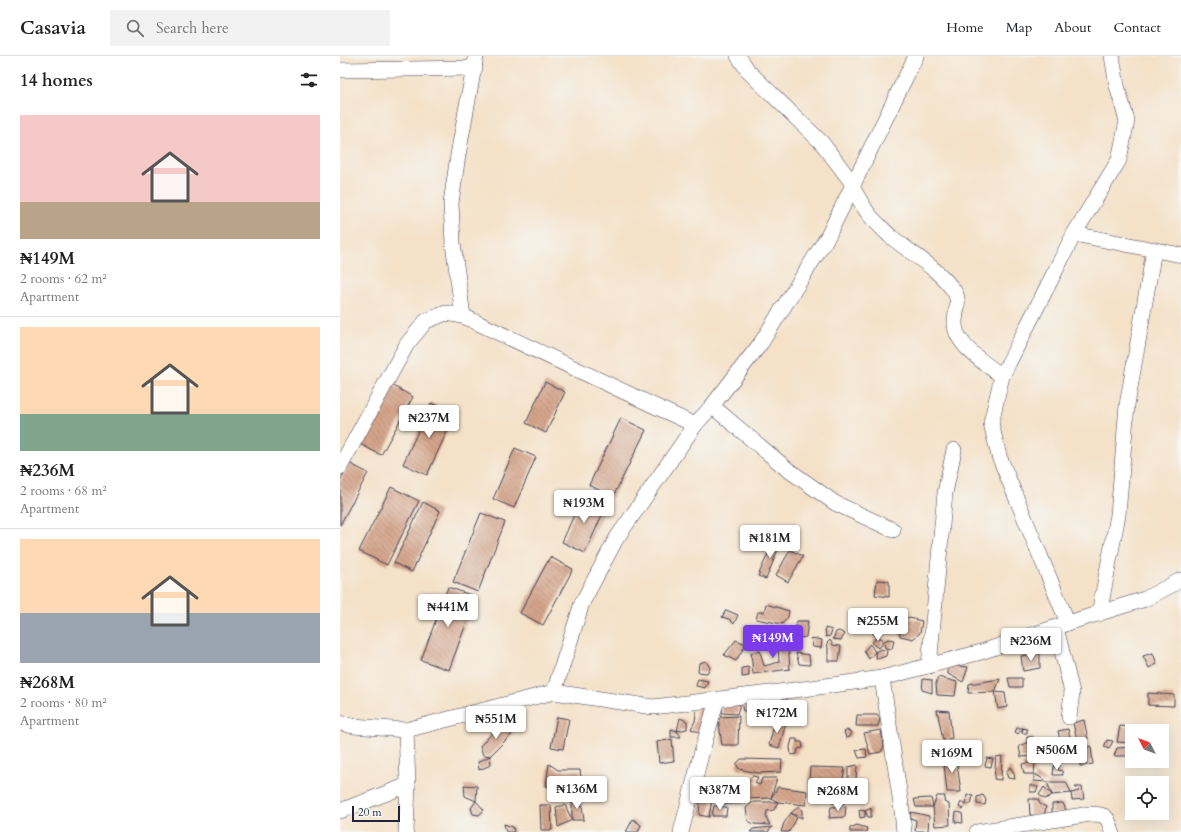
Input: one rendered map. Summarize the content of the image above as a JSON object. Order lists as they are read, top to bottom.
{
  "scale_bar": "20 m",
  "north": "top left",
  "page": {
    "header": "Casavia",
    "search": "Search here",
    "nav": [
      "Home",
      "Map",
      "About",
      "Contact"
    ],
    "heading": "14 homes",
    "list": [
      {
        "name": "₦149M",
        "note": "2 rooms · 62 m² · Apartment"
      },
      {
        "name": "₦236M",
        "note": "2 rooms · 68 m² · Apartment"
      },
      {
        "name": "₦268M",
        "note": "2 rooms · 80 m² · Apartment"
      }
    ],
    "price": [
      "₦237M",
      "₦193M",
      "₦181M",
      "₦441M",
      "₦255M",
      "₦149M",
      "₦236M",
      "₦172M",
      "₦551M",
      "₦506M",
      "₦169M",
      "₦136M",
      "₦387M",
      "₦268M"
    ],
    "scale": "20 m"
  }
}
